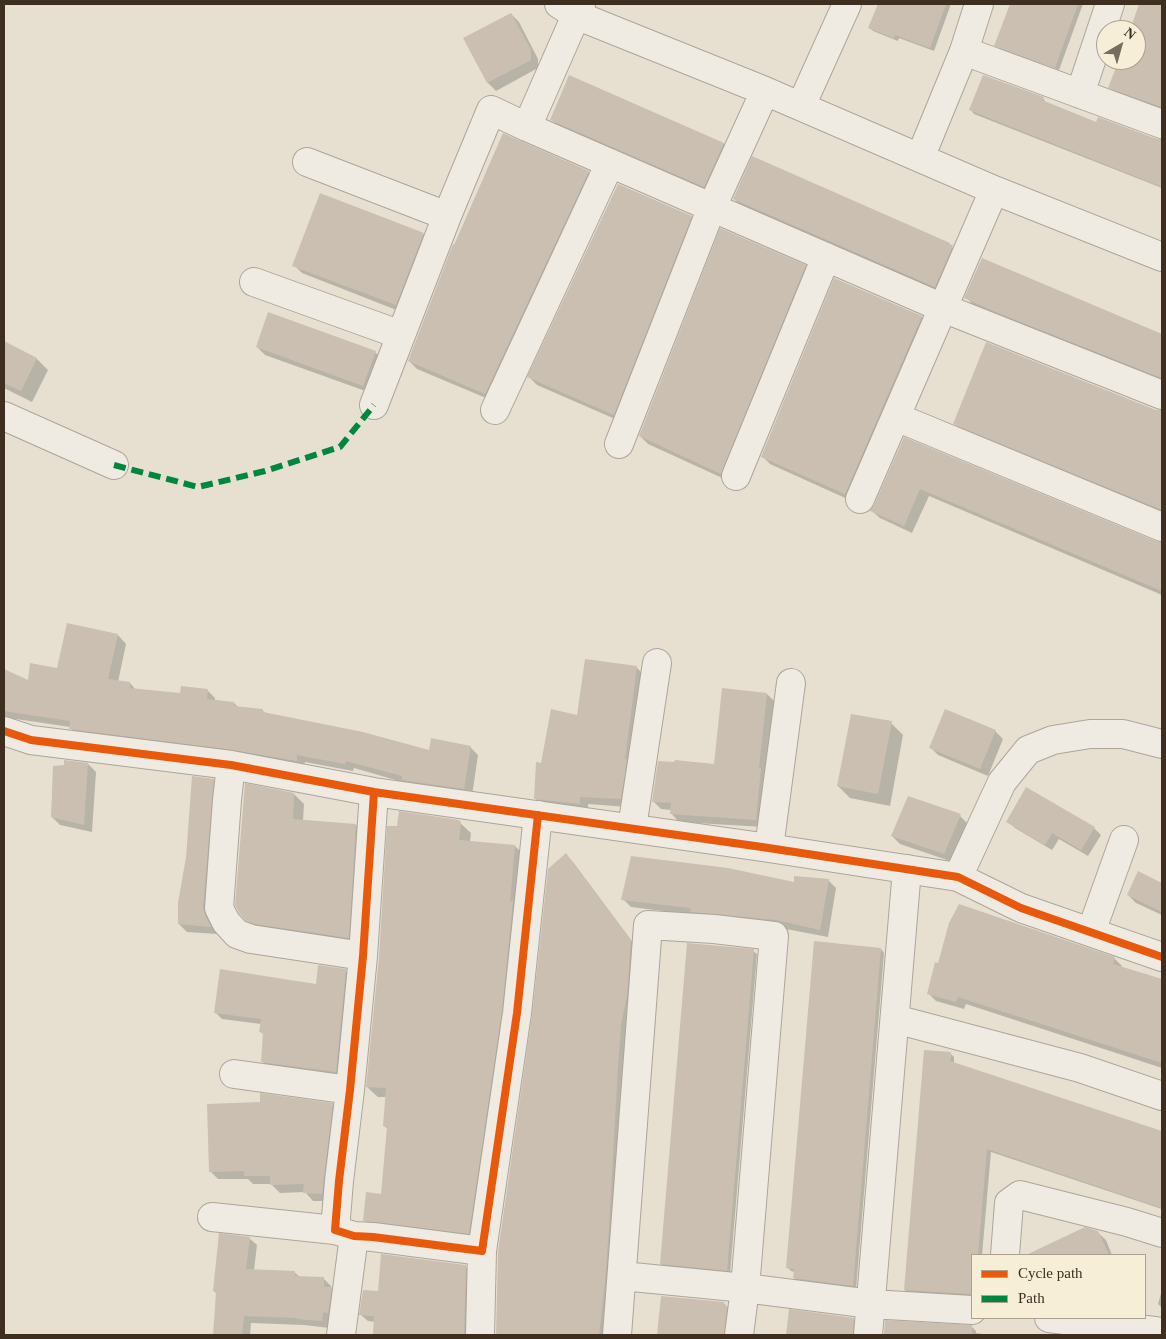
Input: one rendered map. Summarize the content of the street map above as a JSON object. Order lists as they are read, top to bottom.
{
  "legend": ["Cycle path", "Path"],
  "north": "top right"
}
